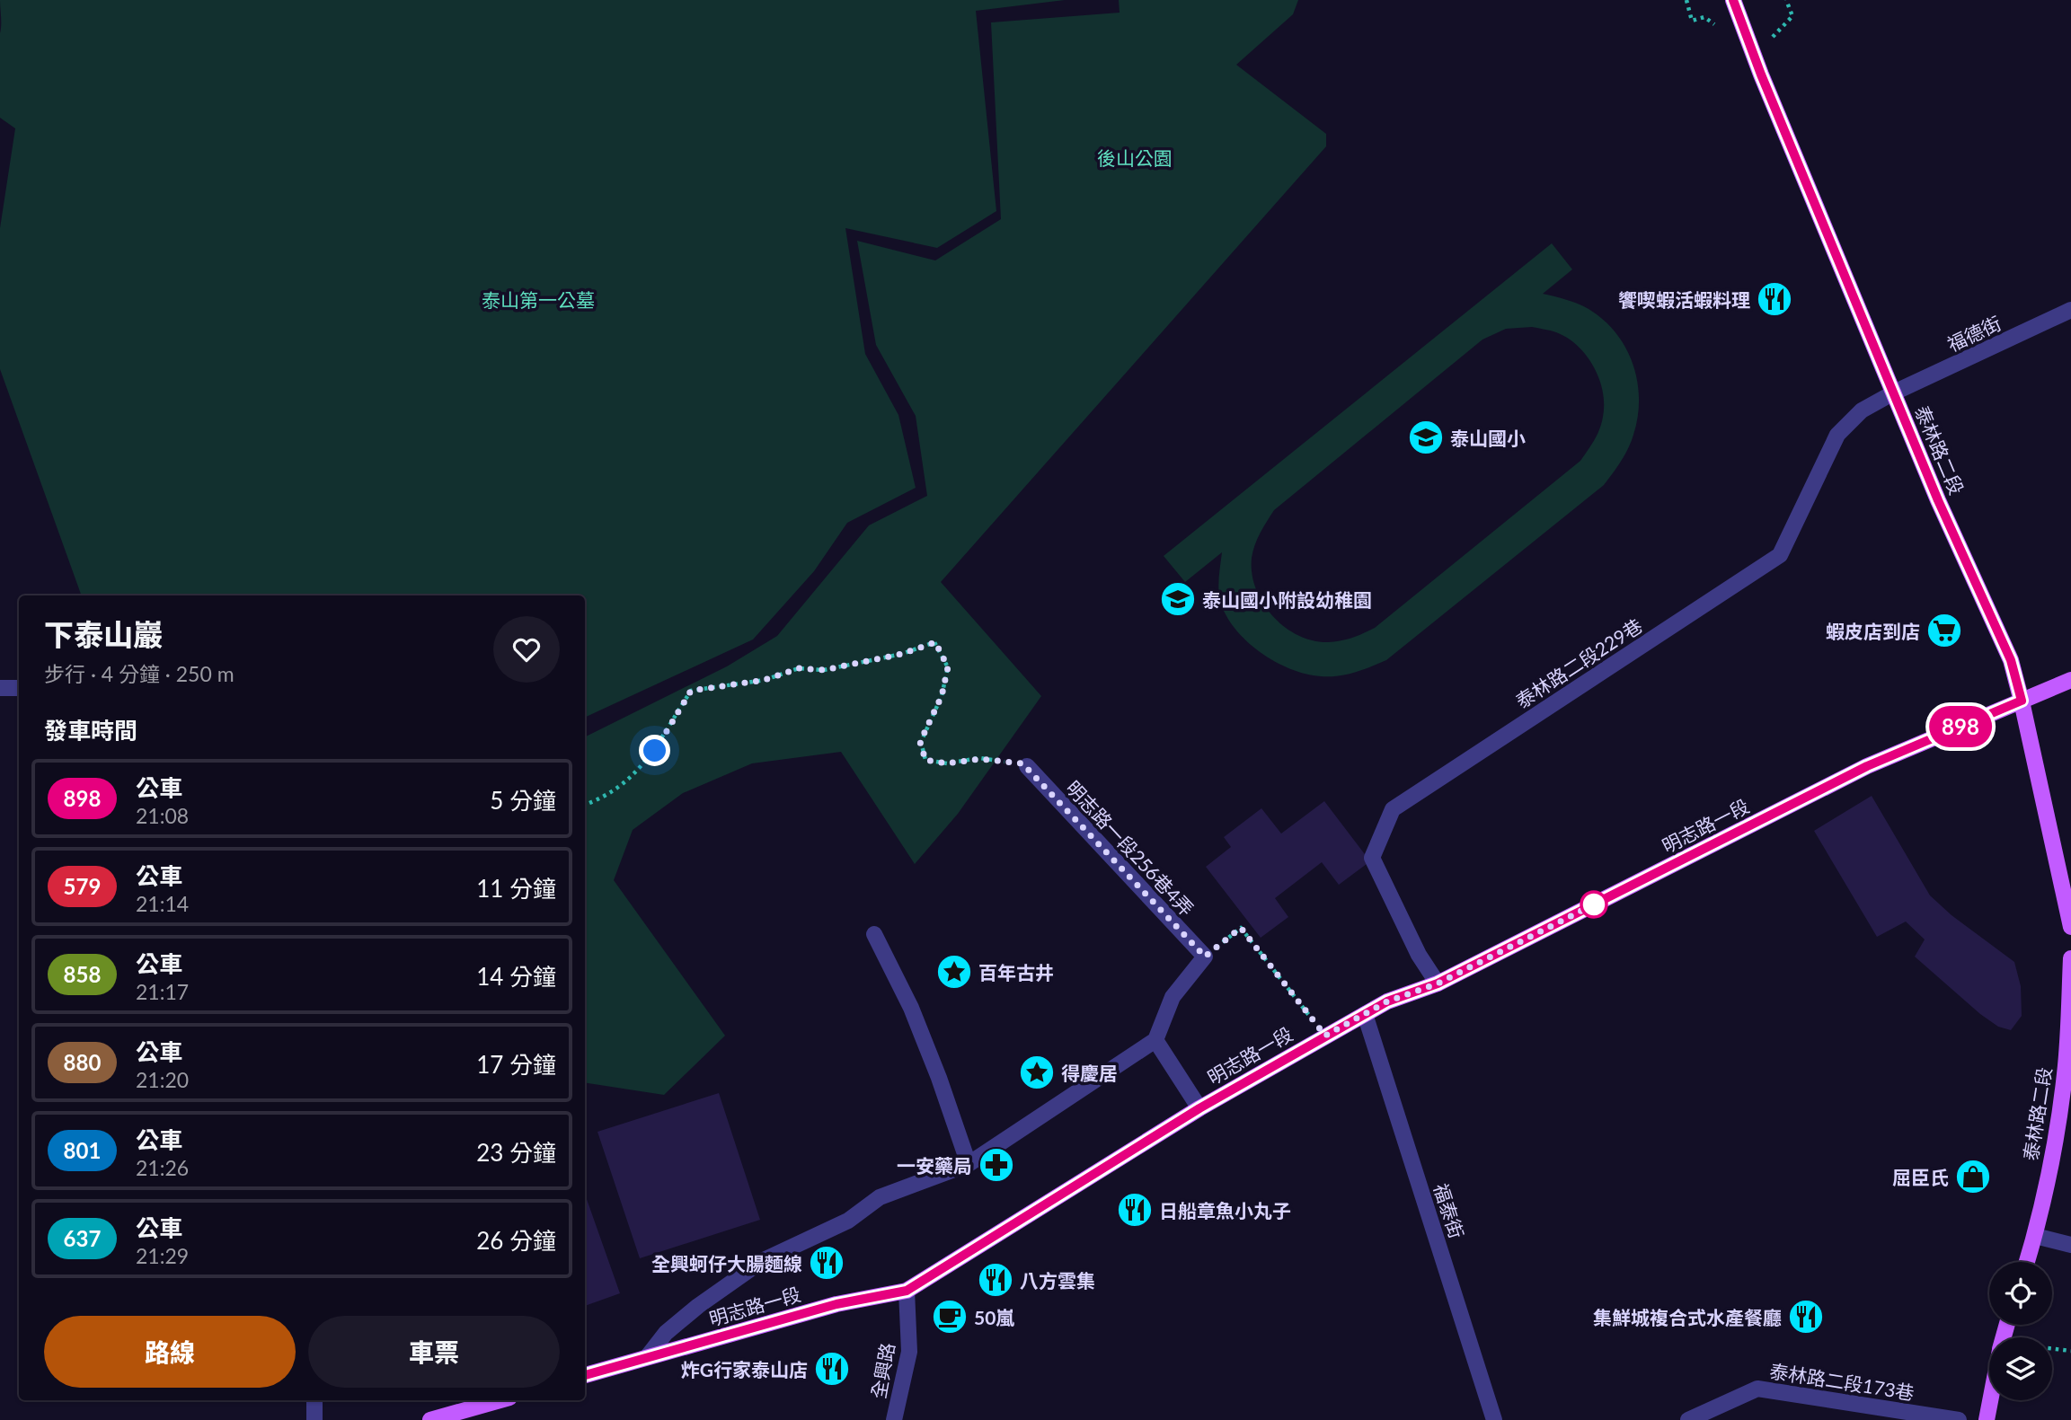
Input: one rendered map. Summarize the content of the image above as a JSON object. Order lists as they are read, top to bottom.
{
  "streets": {
    "main road": ["泰林路二段", "明志路一段"],
    "street": [
      "福德街",
      "泰林路二段229巷",
      "明志路一段256巷4弄",
      "福泰街",
      "全興路",
      "泰林路二段173巷"
    ]
  },
  "crossings": [
    ["福德街", "泰林路二段"],
    ["福德街", "泰林路二段229巷"],
    ["泰林路二段", "泰林路二段229巷"],
    ["泰林路二段", "明志路一段"],
    ["泰林路二段229巷", "明志路一段"],
    ["明志路一段", "福泰街"],
    ["明志路一段", "全興路"]
  ],
  "parks": ["後山公園", "泰山第一公墓"],
  "places": {
    "restaurant": [
      "饗喫蝦活蝦料理",
      "日船章魚小丸子",
      "全興蚵仔大腸麵線",
      "八方雲集",
      "集鮮城複合式水產餐廳",
      "炸G行家泰山店"
    ],
    "school or university": ["泰山國小", "泰山國小附設幼稚園"],
    "supermarket": ["蝦皮店到店"],
    "place": ["百年古井", "得慶居"],
    "pharmacy": ["一安藥局"],
    "shop": ["屈臣氏"],
    "cafe": ["50嵐"]
  },
  "lines": ["bus line 898"],
  "page": {
    "on_map": "898",
    "heading": [
      ["下泰山巖", "步行 · 4 分鐘 · 250 m"],
      "發車時間"
    ],
    "list": [
      {
        "mark": "898",
        "name": "公車",
        "note": "21:08",
        "value": "5 分鐘"
      },
      {
        "mark": "579",
        "name": "公車",
        "note": "21:14",
        "value": "11 分鐘"
      },
      {
        "mark": "858",
        "name": "公車",
        "note": "21:17",
        "value": "14 分鐘"
      },
      {
        "mark": "880",
        "name": "公車",
        "note": "21:20",
        "value": "17 分鐘"
      },
      {
        "mark": "801",
        "name": "公車",
        "note": "21:26",
        "value": "23 分鐘"
      },
      {
        "mark": "637",
        "name": "公車",
        "note": "21:29",
        "value": "26 分鐘"
      }
    ],
    "buttons": ["路線", "車票"]
  }
}
